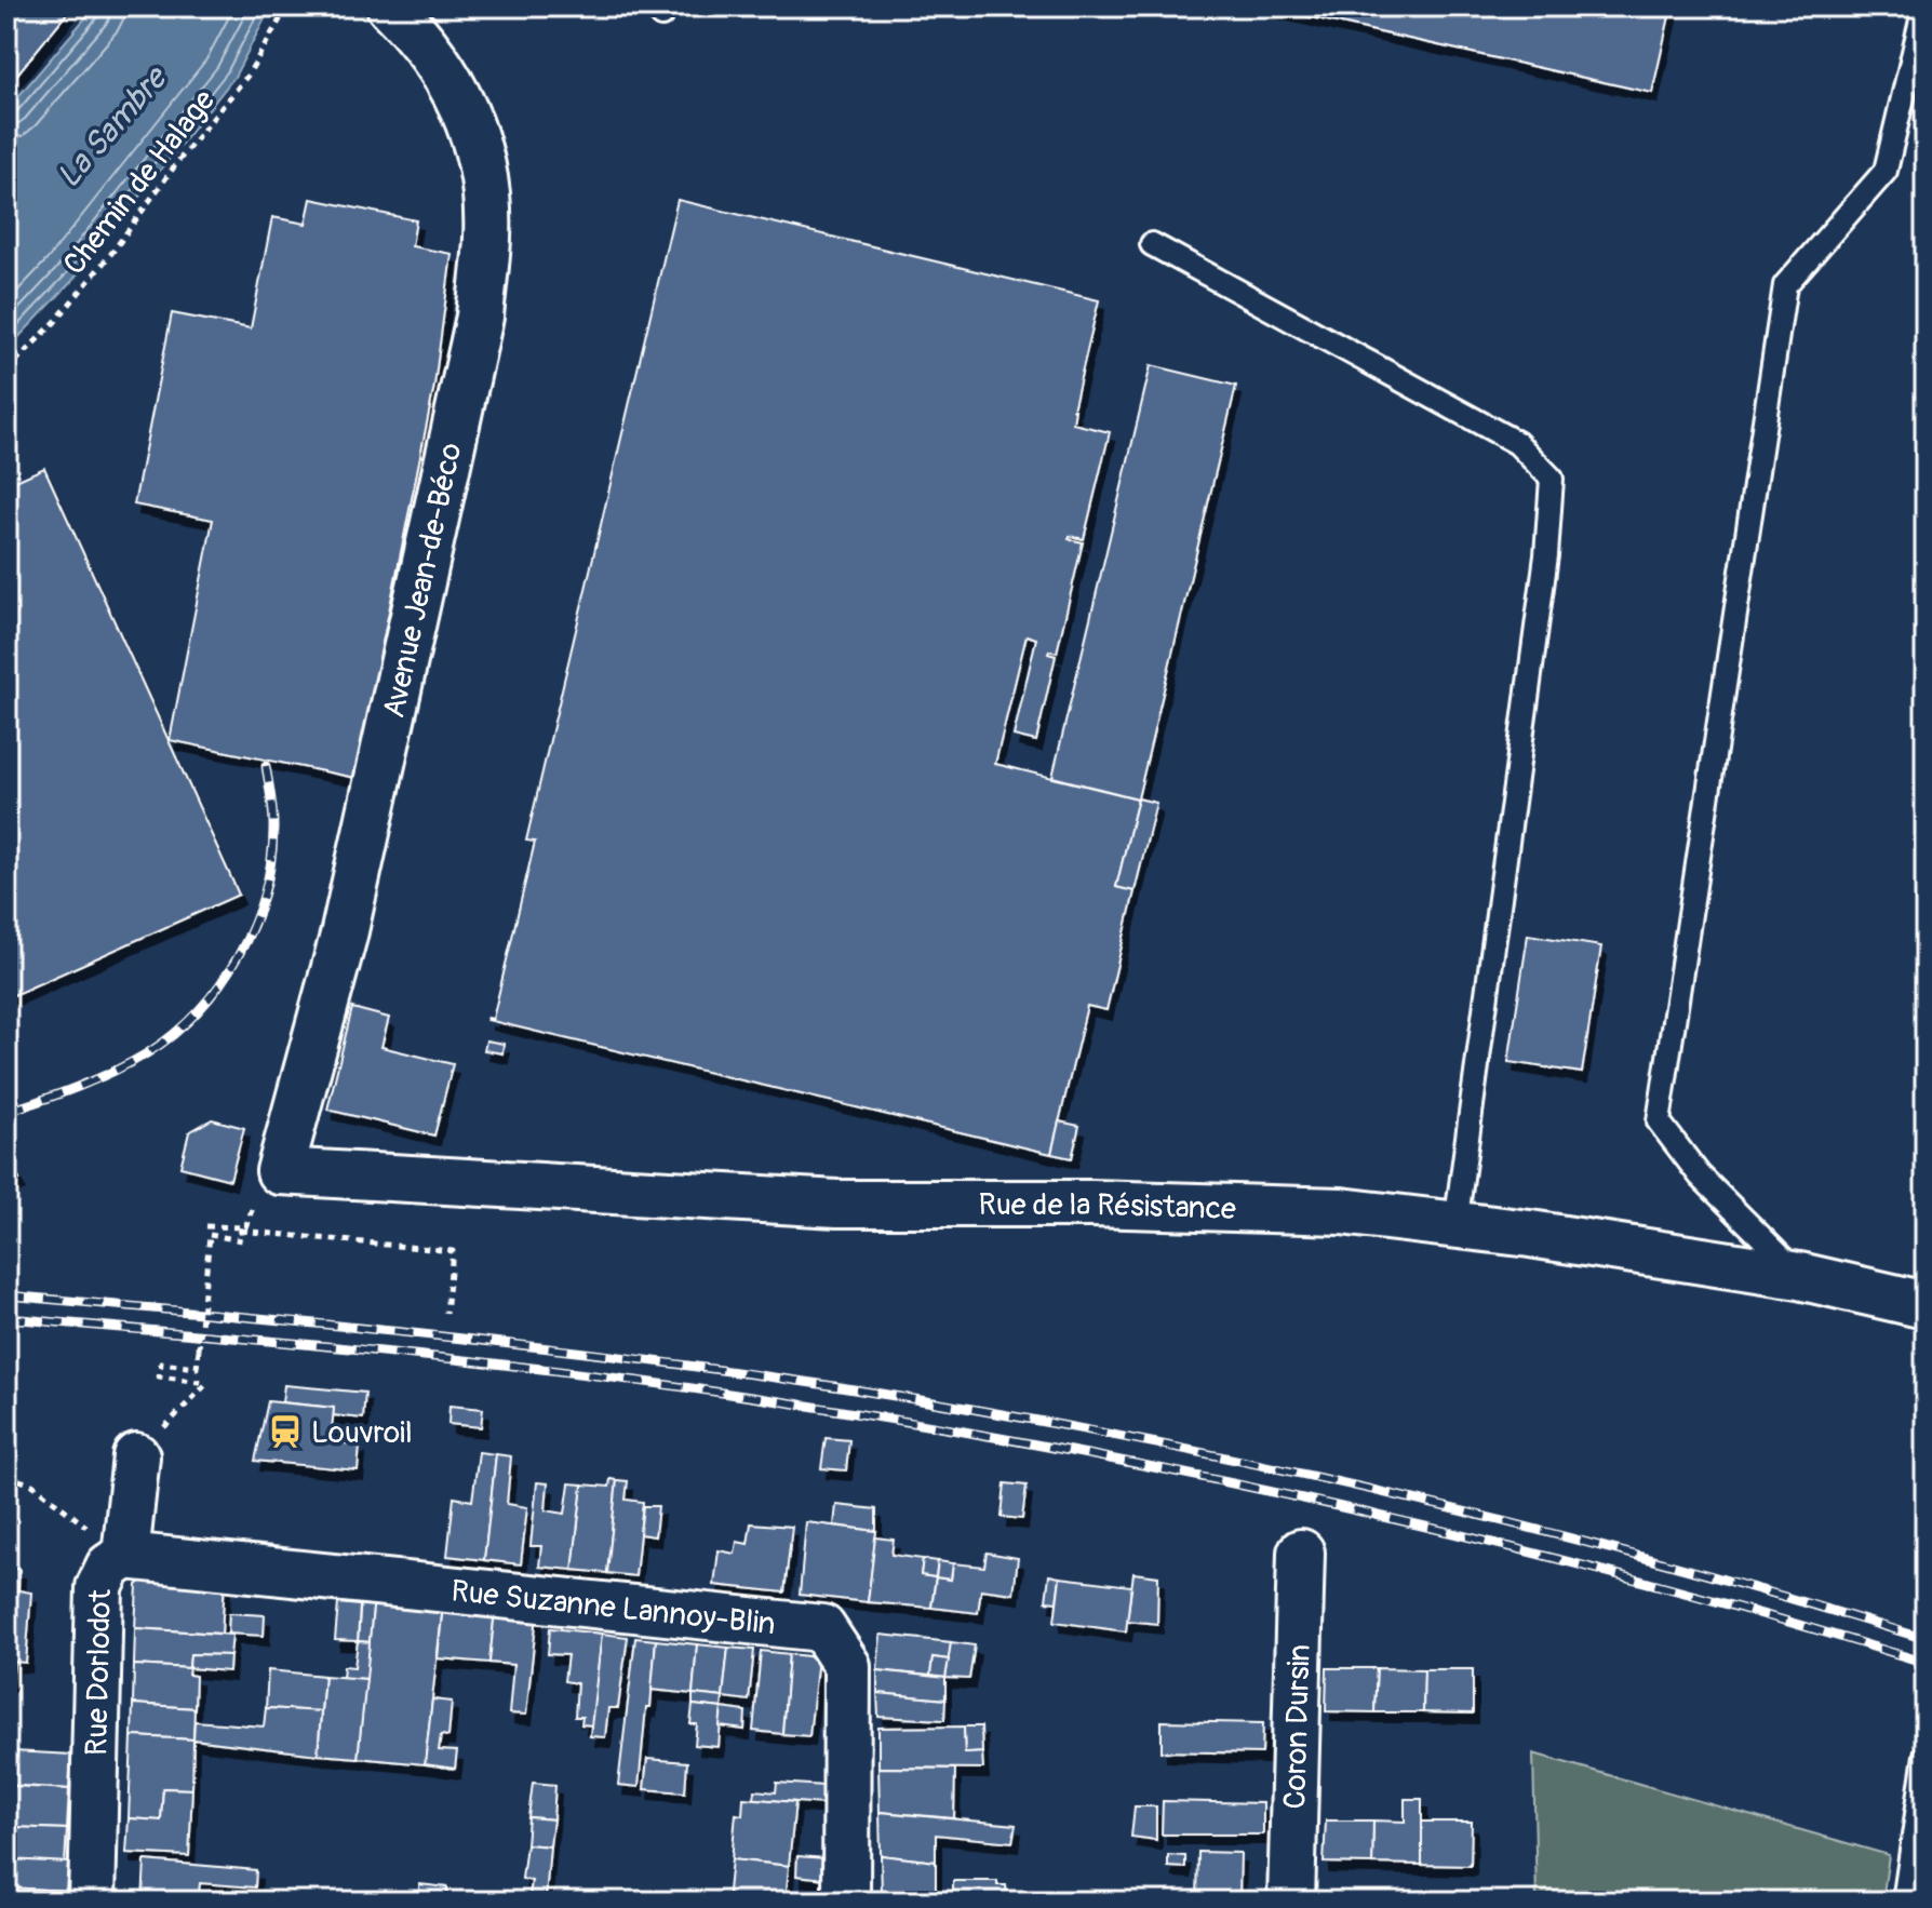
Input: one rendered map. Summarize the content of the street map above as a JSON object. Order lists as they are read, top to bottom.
{
  "streets": {
    "street": [
      "Avenue Jean-de-Béco",
      "Rue de la Résistance",
      "Rue Suzanne Lannoy-Blin",
      "Rue Dorlodot",
      "Coron Dursin"
    ],
    "path": ["Chemin de Halage"]
  },
  "crossings": [
    ["Avenue Jean-de-Béco", "Rue de la Résistance"],
    ["Rue Suzanne Lannoy-Blin", "Rue Dorlodot"]
  ],
  "water": ["La Sambre"],
  "places": {
    "station": ["Louvroil"]
  }
}
